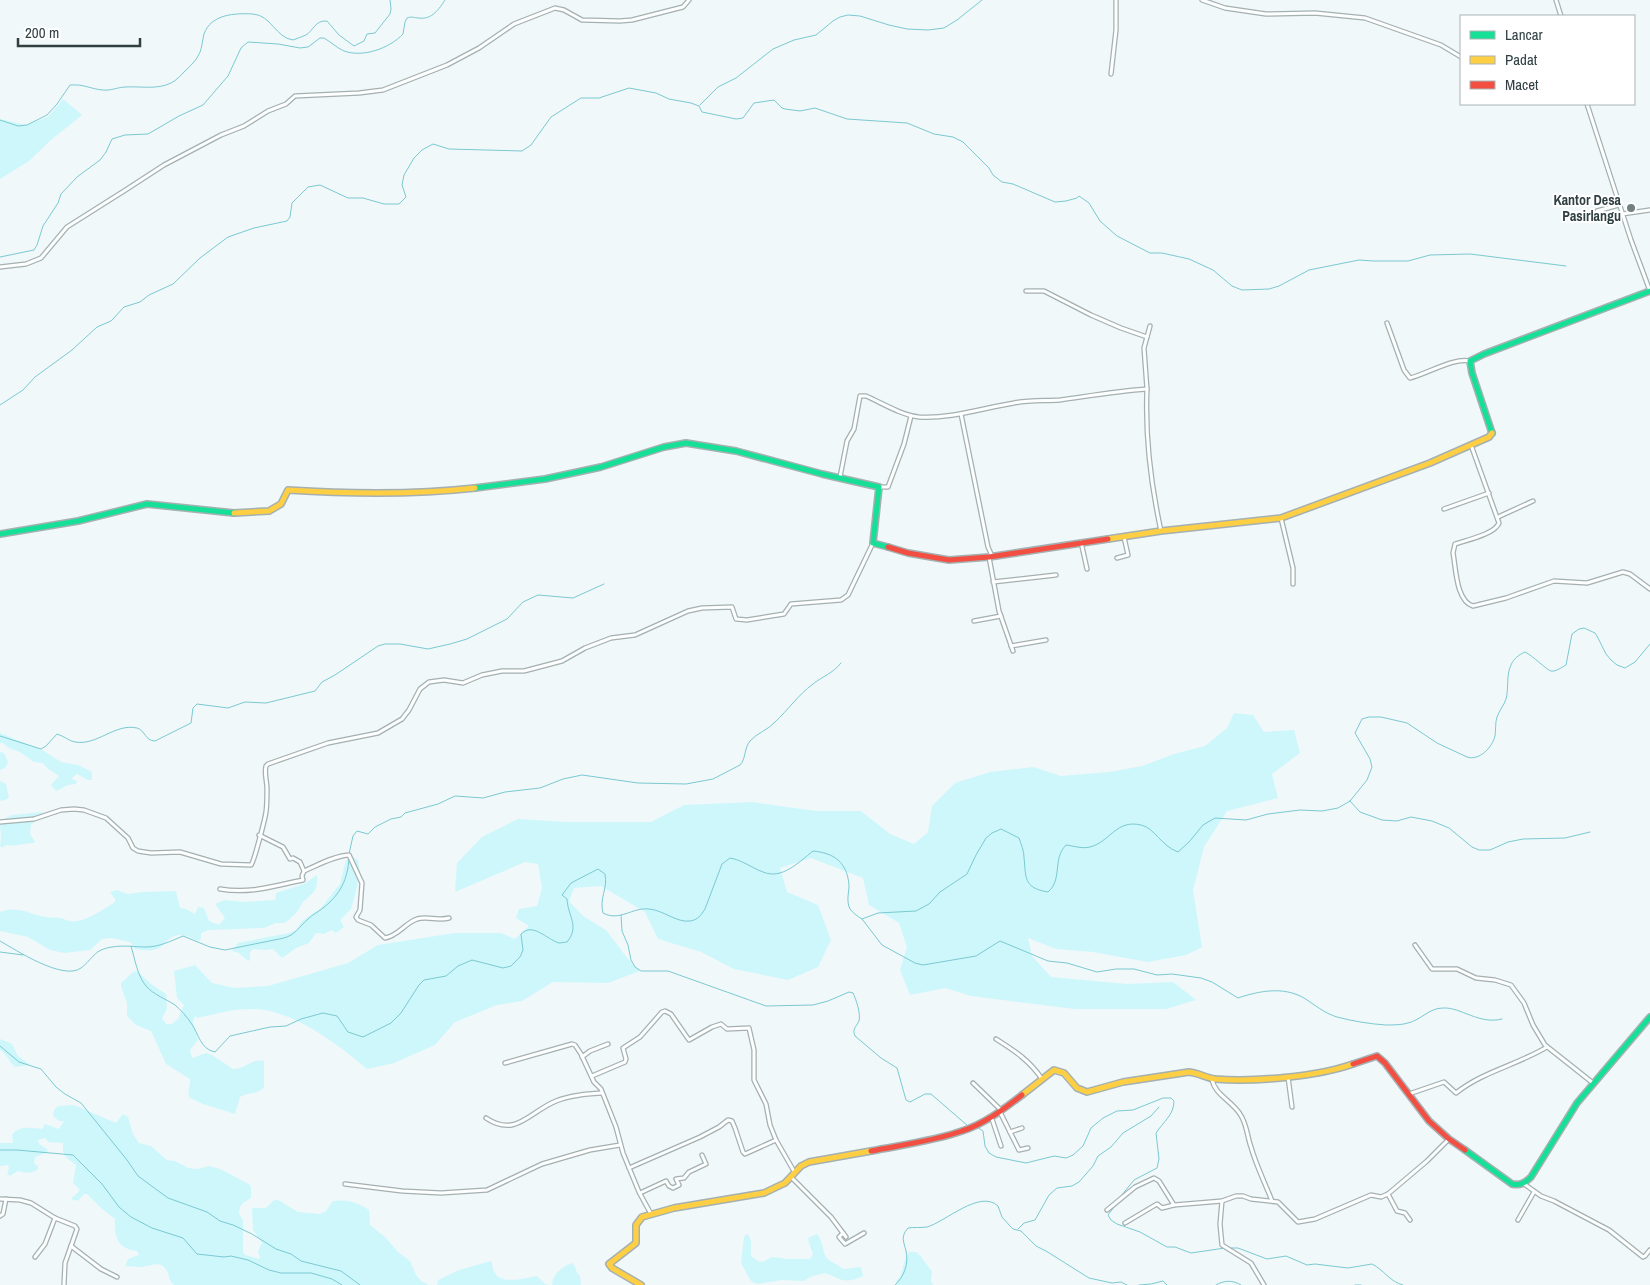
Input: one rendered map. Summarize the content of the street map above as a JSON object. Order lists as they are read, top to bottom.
{
  "places": ["Kantor Desa Pasirlangu"],
  "legend": ["Lancar", "Padat", "Macet"],
  "scale_bar": "200 m"
}
